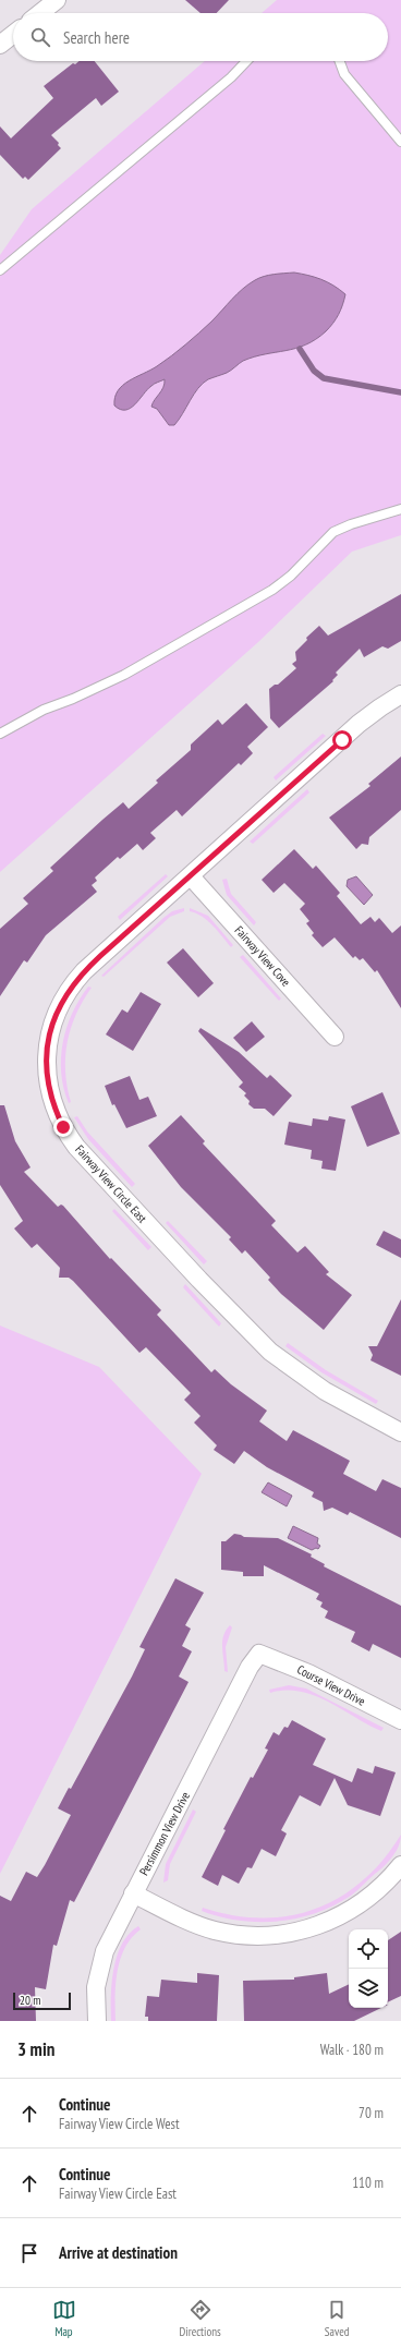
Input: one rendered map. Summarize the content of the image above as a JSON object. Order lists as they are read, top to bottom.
{
  "streets": {
    "street": [
      "Fairway View Cove",
      "Fairway View Circle East",
      "Course View Drive",
      "Persimmon View Drive"
    ]
  },
  "crossings": [
    ["Fairway View Cove", "Fairway View Circle East"],
    ["Course View Drive", "Persimmon View Drive"]
  ],
  "scale_bar": "20 m",
  "page": {
    "search": "Search here",
    "scale": "20 m",
    "heading": ["3 min", "Walk · 180 m"],
    "list": [
      ["Continue", "Fairway View Circle West", "70 m"],
      ["Continue", "Fairway View Circle East", "110 m"],
      "Arrive at destination"
    ],
    "nav": ["Map", "Directions", "Saved"]
  }
}
